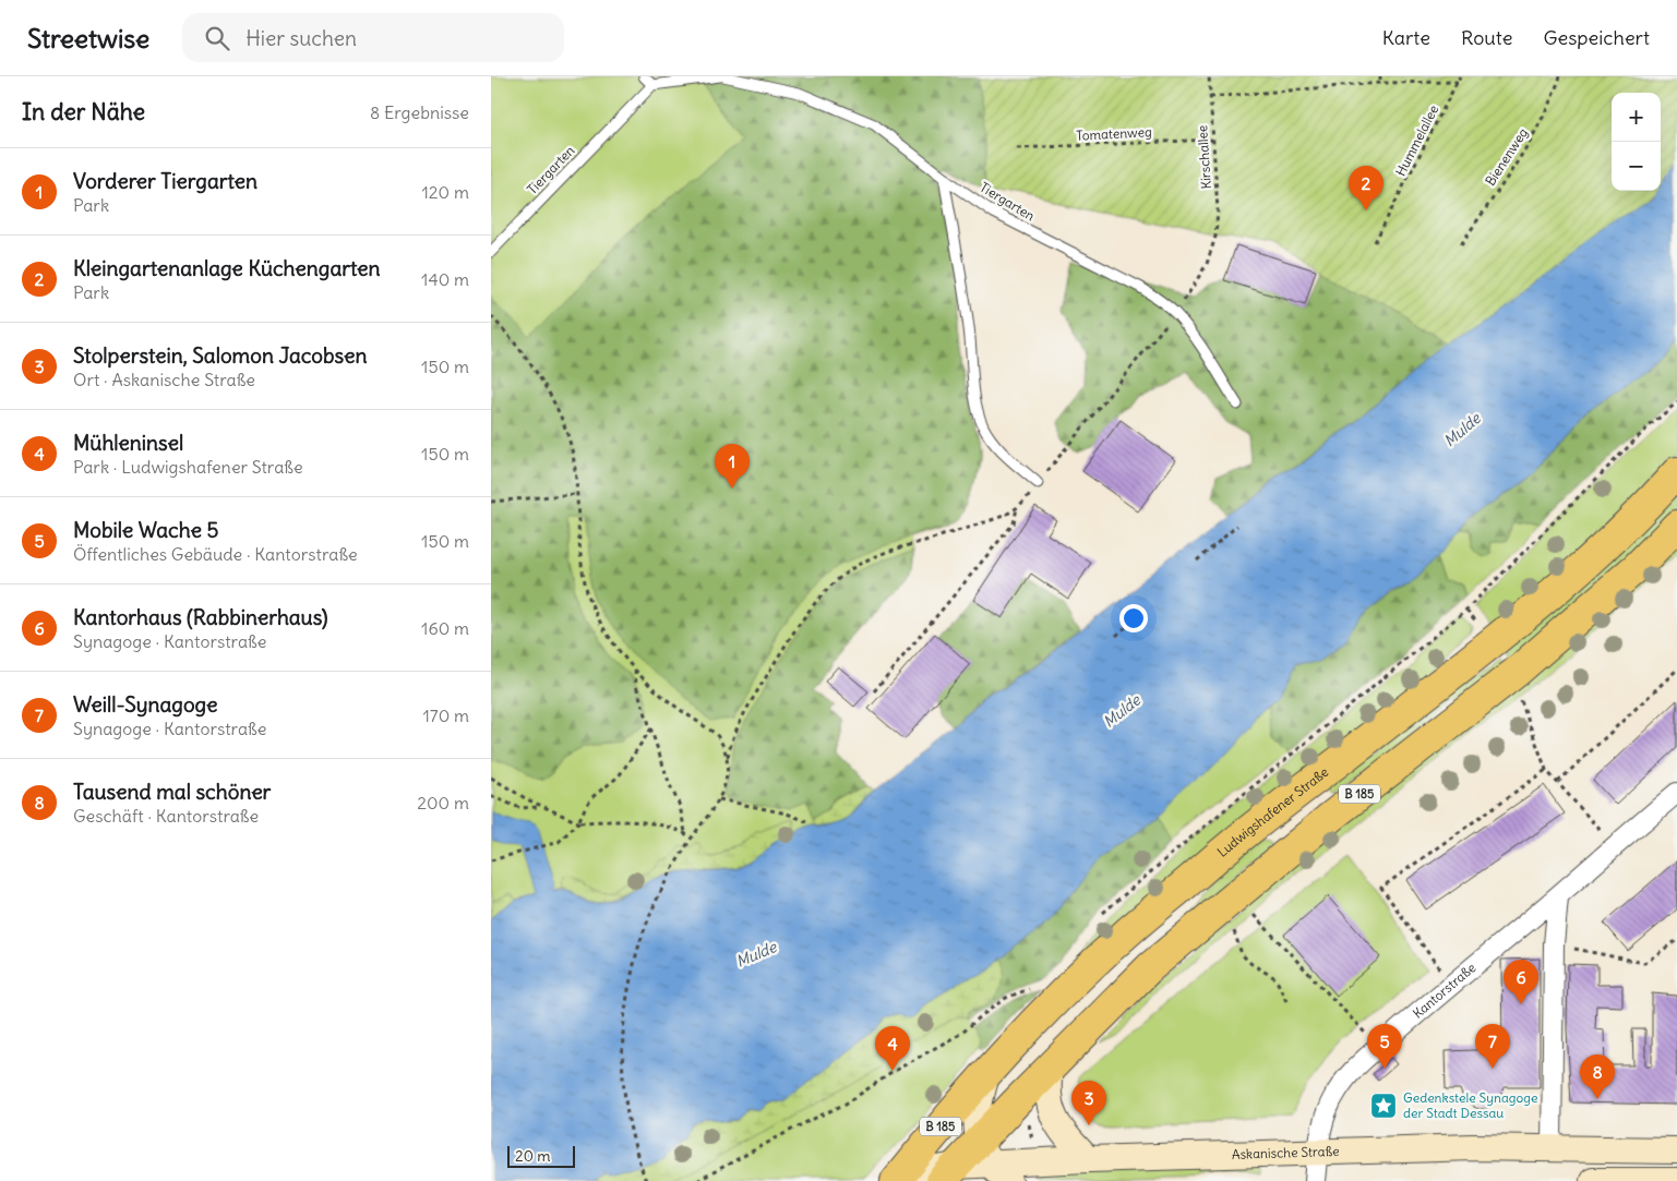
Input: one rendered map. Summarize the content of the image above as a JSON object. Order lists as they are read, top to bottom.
{
  "streets": {
    "main road": ["B 185", "Ludwigshafener Straße", "Askanische Straße"],
    "street": ["Kantorstraße"],
    "lane": ["Tiergarten"],
    "path": [
      "Tomatenweg",
      "Hummelallee",
      "Kirschallee",
      "Bienenweg"
    ]
  },
  "crossings": [
    ["Tomatenweg", "Kirschallee"],
    ["Kirschallee", "Tiergarten"],
    ["B 185", "Askanische Straße"],
    ["Kantorstraße", "Askanische Straße"]
  ],
  "water": ["Mulde"],
  "places": {
    "place": ["Gedenkstele Synagoge der Stadt Dessau"]
  },
  "scale_bar": "20 m",
  "page": {
    "header": "Streetwise",
    "search": "Hier suchen",
    "nav": ["Karte", "Route", "Gespeichert"],
    "heading": ["In der Nähe", "8 Ergebnisse"],
    "map_buttons": ["+", "−"],
    "list": [
      {
        "mark": "1",
        "name": "Vorderer Tiergarten",
        "note": "Park",
        "value": "120 m"
      },
      {
        "mark": "2",
        "name": "Kleingartenanlage Küchengarten",
        "note": "Park",
        "value": "140 m"
      },
      {
        "mark": "3",
        "name": "Stolperstein, Salomon Jacobsen",
        "note": "Ort · Askanische Straße",
        "value": "150 m"
      },
      {
        "mark": "4",
        "name": "Mühleninsel",
        "note": "Park · Ludwigshafener Straße",
        "value": "150 m"
      },
      {
        "mark": "5",
        "name": "Mobile Wache 5",
        "note": "Öffentliches Gebäude · Kantorstraße",
        "value": "150 m"
      },
      {
        "mark": "6",
        "name": "Kantorhaus (Rabbinerhaus)",
        "note": "Synagoge · Kantorstraße",
        "value": "160 m"
      },
      {
        "mark": "7",
        "name": "Weill-Synagoge",
        "note": "Synagoge · Kantorstraße",
        "value": "170 m"
      },
      {
        "mark": "8",
        "name": "Tausend mal schöner",
        "note": "Geschäft · Kantorstraße",
        "value": "200 m"
      }
    ],
    "pins": [
      "2",
      "1",
      "6",
      "5",
      "7",
      "4",
      "8",
      "3"
    ],
    "scale": "20 m"
  }
}
